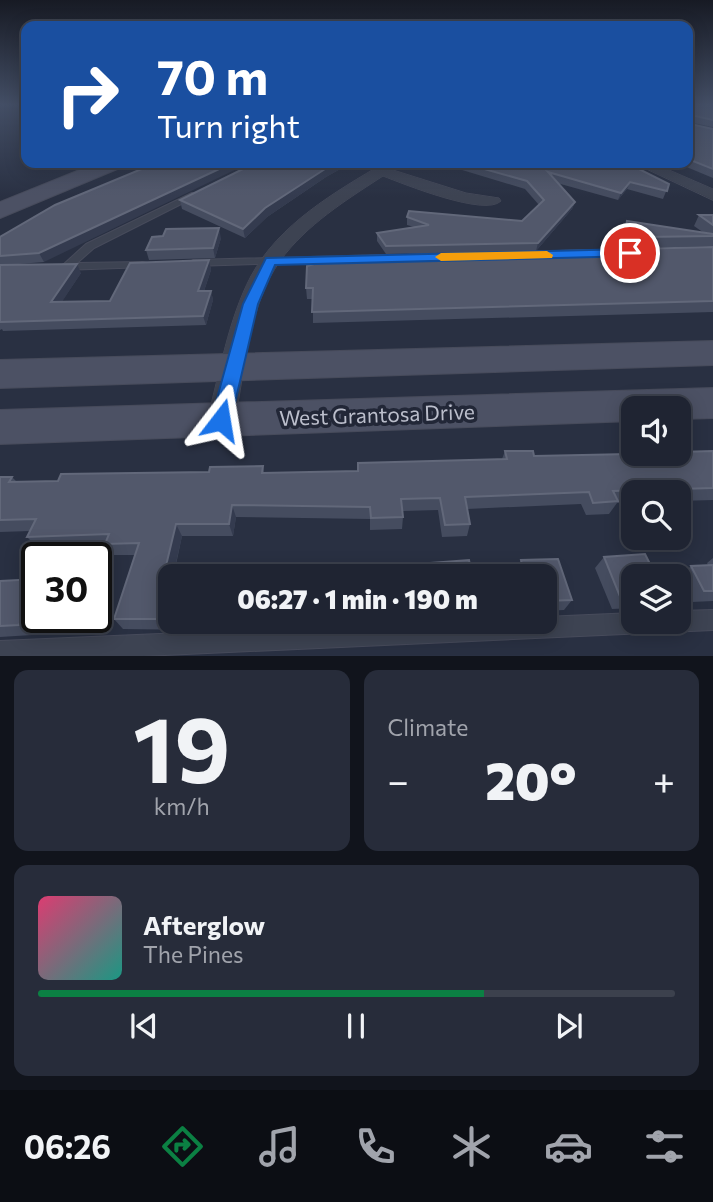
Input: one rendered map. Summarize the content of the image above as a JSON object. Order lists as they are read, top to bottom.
{
  "streets": {
    "street": ["West Grantosa Drive"]
  },
  "page": {
    "turn": ["70 m", "Turn right"],
    "limit": "30",
    "trip": "06:27 · 1 min · 190 m",
    "tile": [
      ["19", "km/h"],
      "Climate"
    ],
    "heat": ["−", "20°", "+"],
    "song": ["Afterglow", "The Pines"],
    "tabs": "06:26"
  }
}
